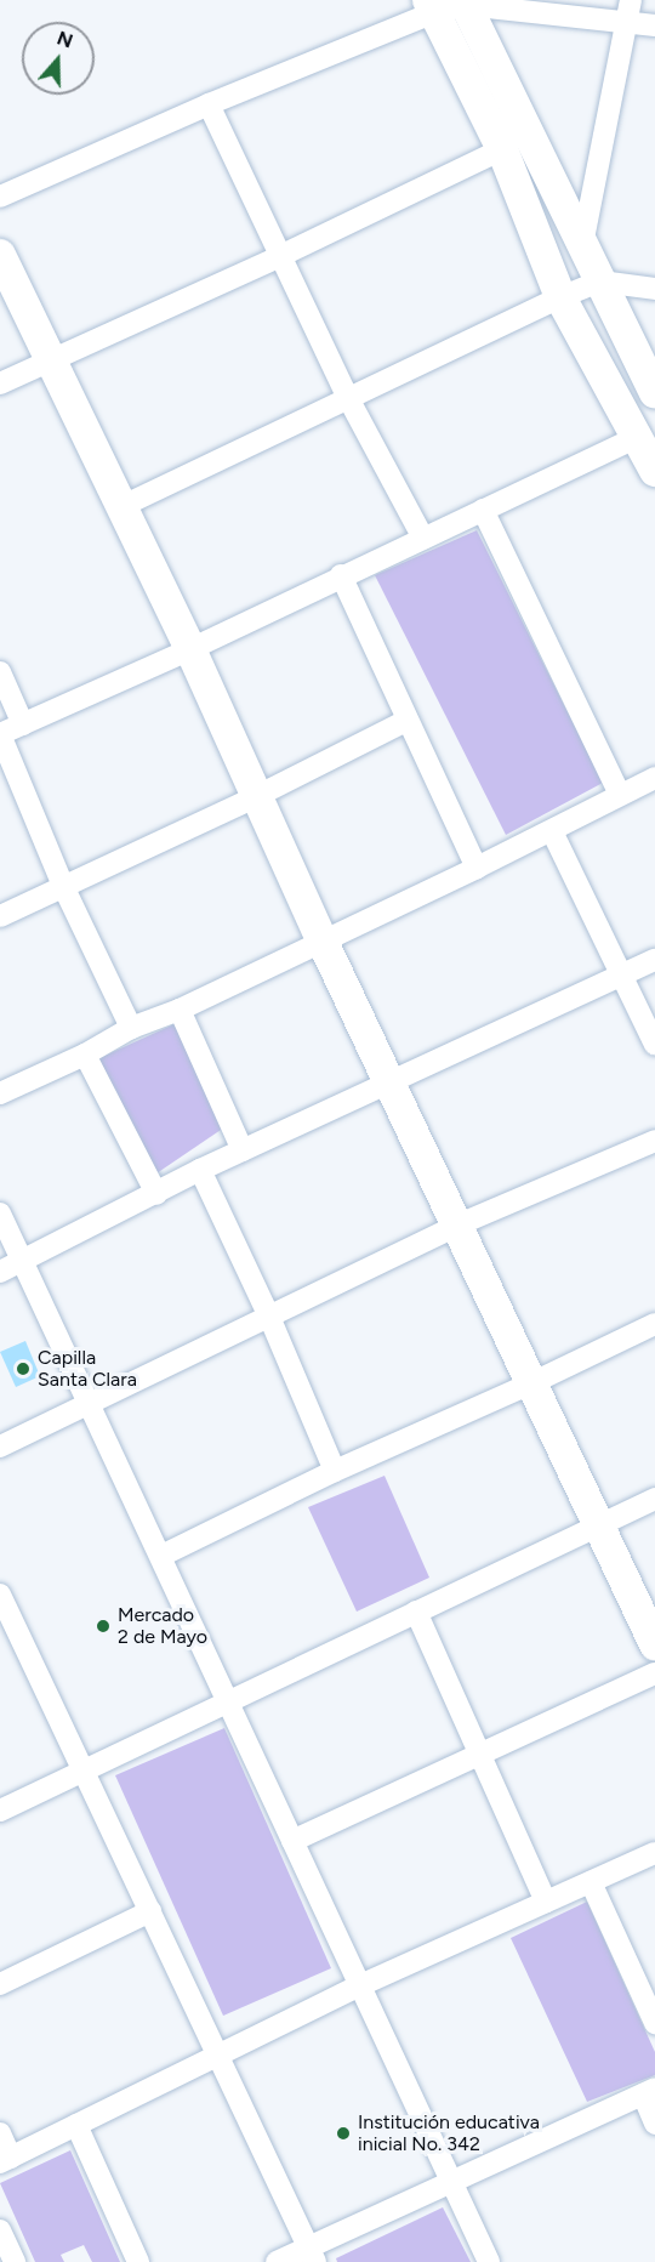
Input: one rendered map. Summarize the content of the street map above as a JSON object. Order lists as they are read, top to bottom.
{
  "places": ["Capilla Santa Clara", "Mercado 2 de Mayo", "Institución educativa inicial No. 342"],
  "north": "top"
}
